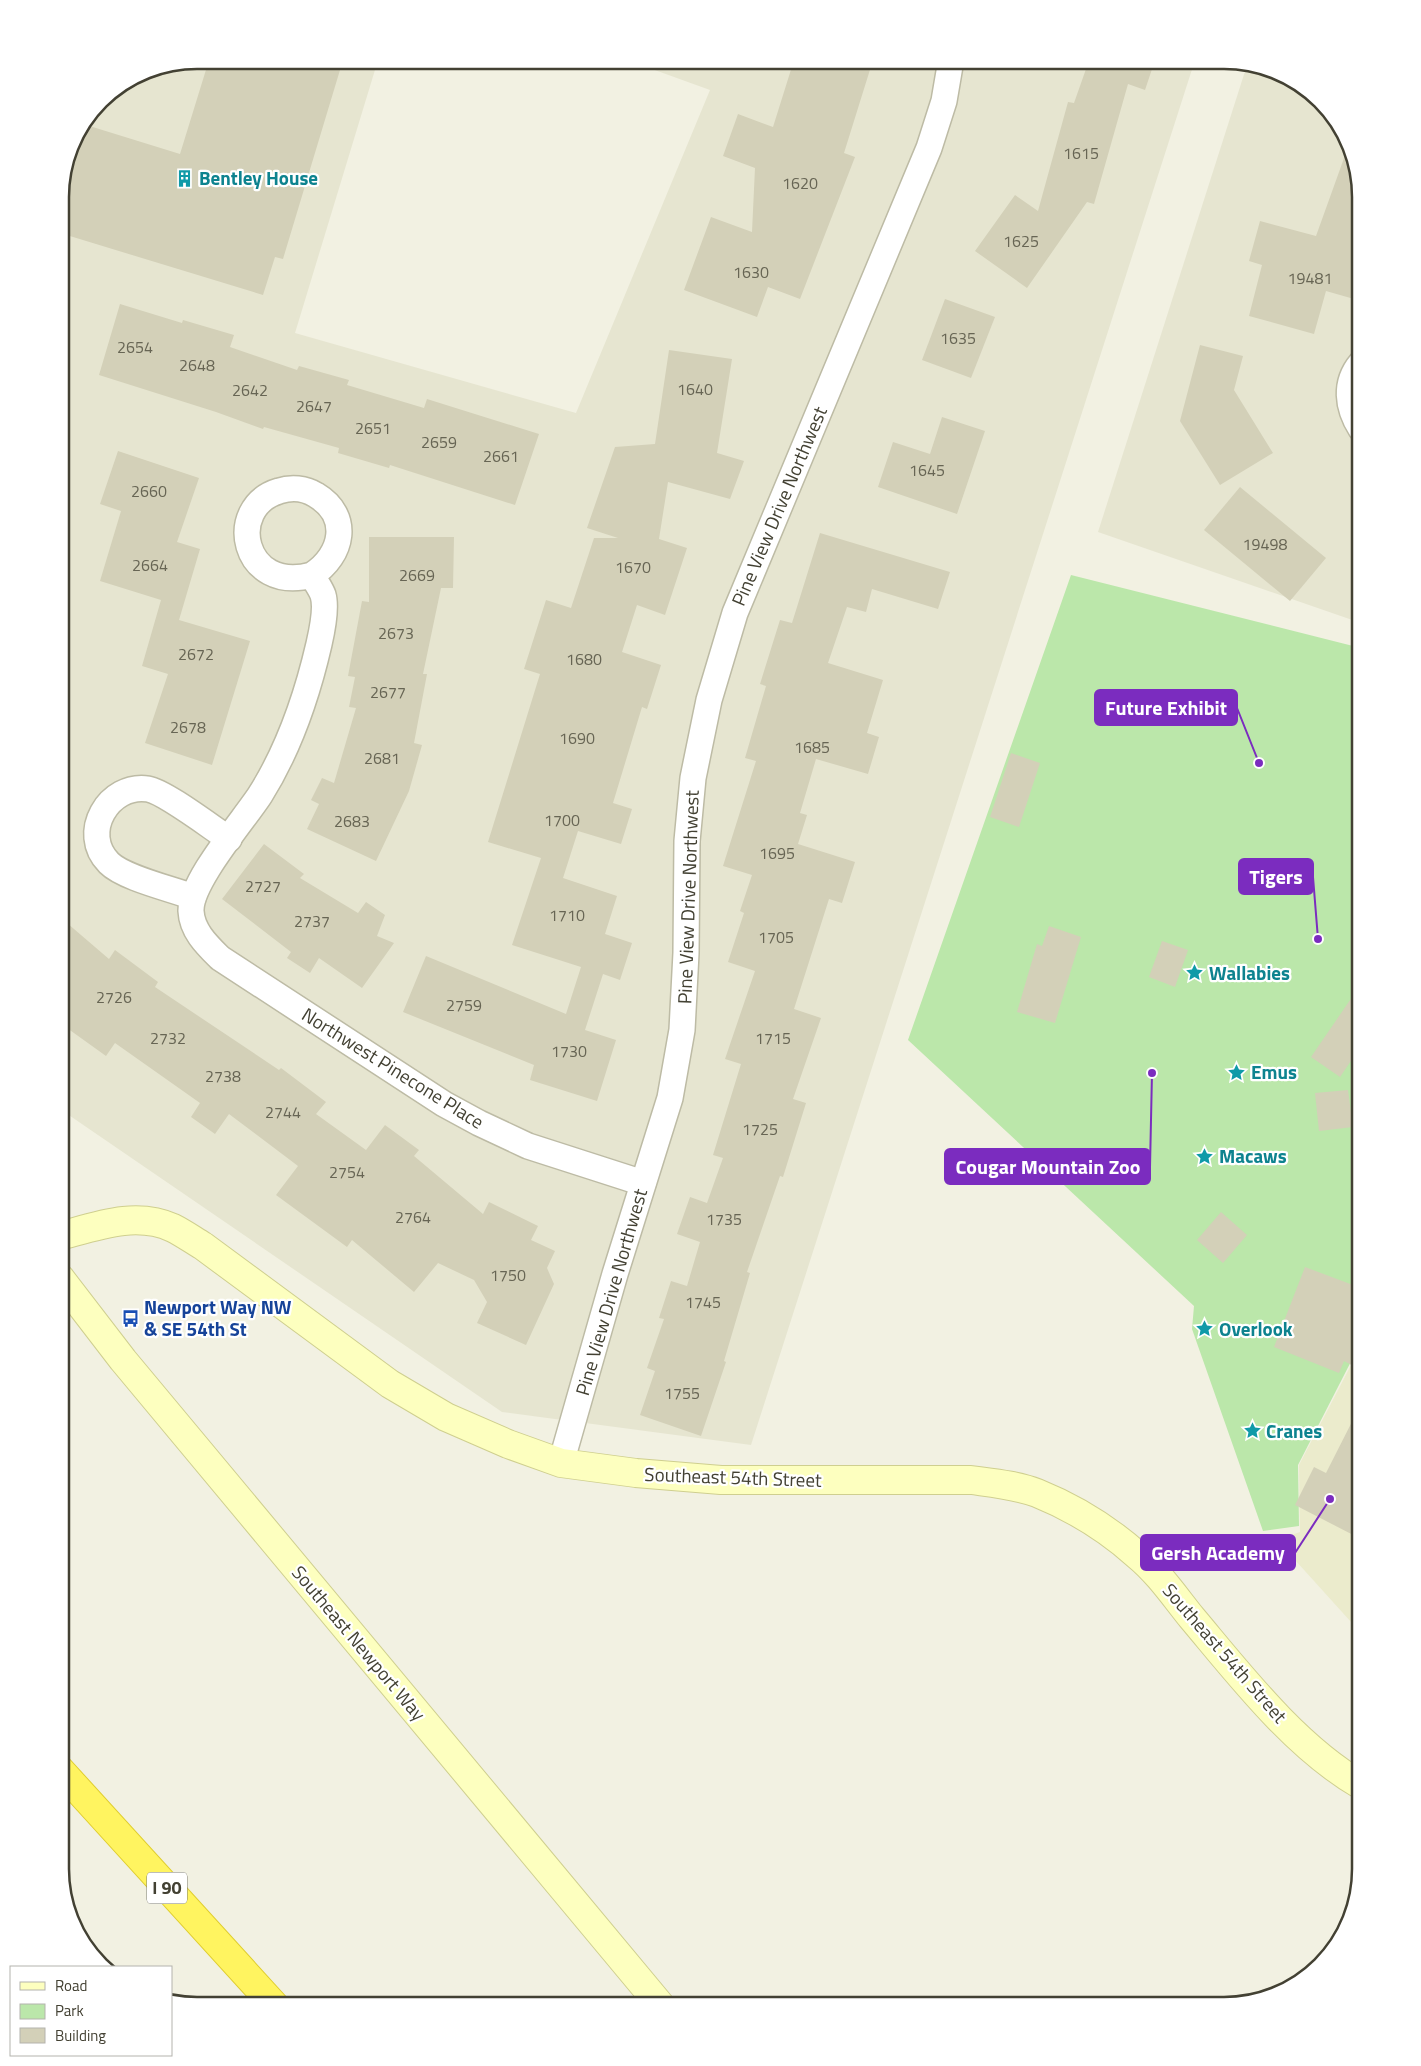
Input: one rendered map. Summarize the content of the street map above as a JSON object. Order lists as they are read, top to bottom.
{
  "streets": {
    "highway": ["I 90"],
    "street": [
      "Pine View Drive Northwest",
      "Northwest Pinecone Place",
      "Southeast 54th Street",
      "Southeast Newport Way"
    ]
  },
  "crossings": [
    ["Pine View Drive Northwest", "Northwest Pinecone Place"],
    ["Pine View Drive Northwest", "Southeast 54th Street"]
  ],
  "places": {
    "building": ["Bentley House"],
    "other": [
      "Future Exhibit",
      "Tigers",
      "Cougar Mountain Zoo",
      "Gersh Academy"
    ],
    "place": [
      "Wallabies",
      "Emus",
      "Macaws",
      "Overlook",
      "Cranes"
    ],
    "bus stop": ["Newport Way NW & SE 54th St"]
  },
  "house_numbers": [
    "1615",
    "1620",
    "1625",
    "1630",
    "19481",
    "1635",
    "2654",
    "2648",
    "1640",
    "2642",
    "2647",
    "2651",
    "2659",
    "2661",
    "1645",
    "2660",
    "19498",
    "2664",
    "1670",
    "2669",
    "2673",
    "2672",
    "1680",
    "2677",
    "2678",
    "1690",
    "1685",
    "2681",
    "1700",
    "2683",
    "1695",
    "2727",
    "1710",
    "2737",
    "1705",
    "2726",
    "2759",
    "2732",
    "1715",
    "1730",
    "2738",
    "2744",
    "1725",
    "2754",
    "2764",
    "1735",
    "1750",
    "1745",
    "1755"
  ],
  "legend": ["Road", "Park", "Building"]
}
